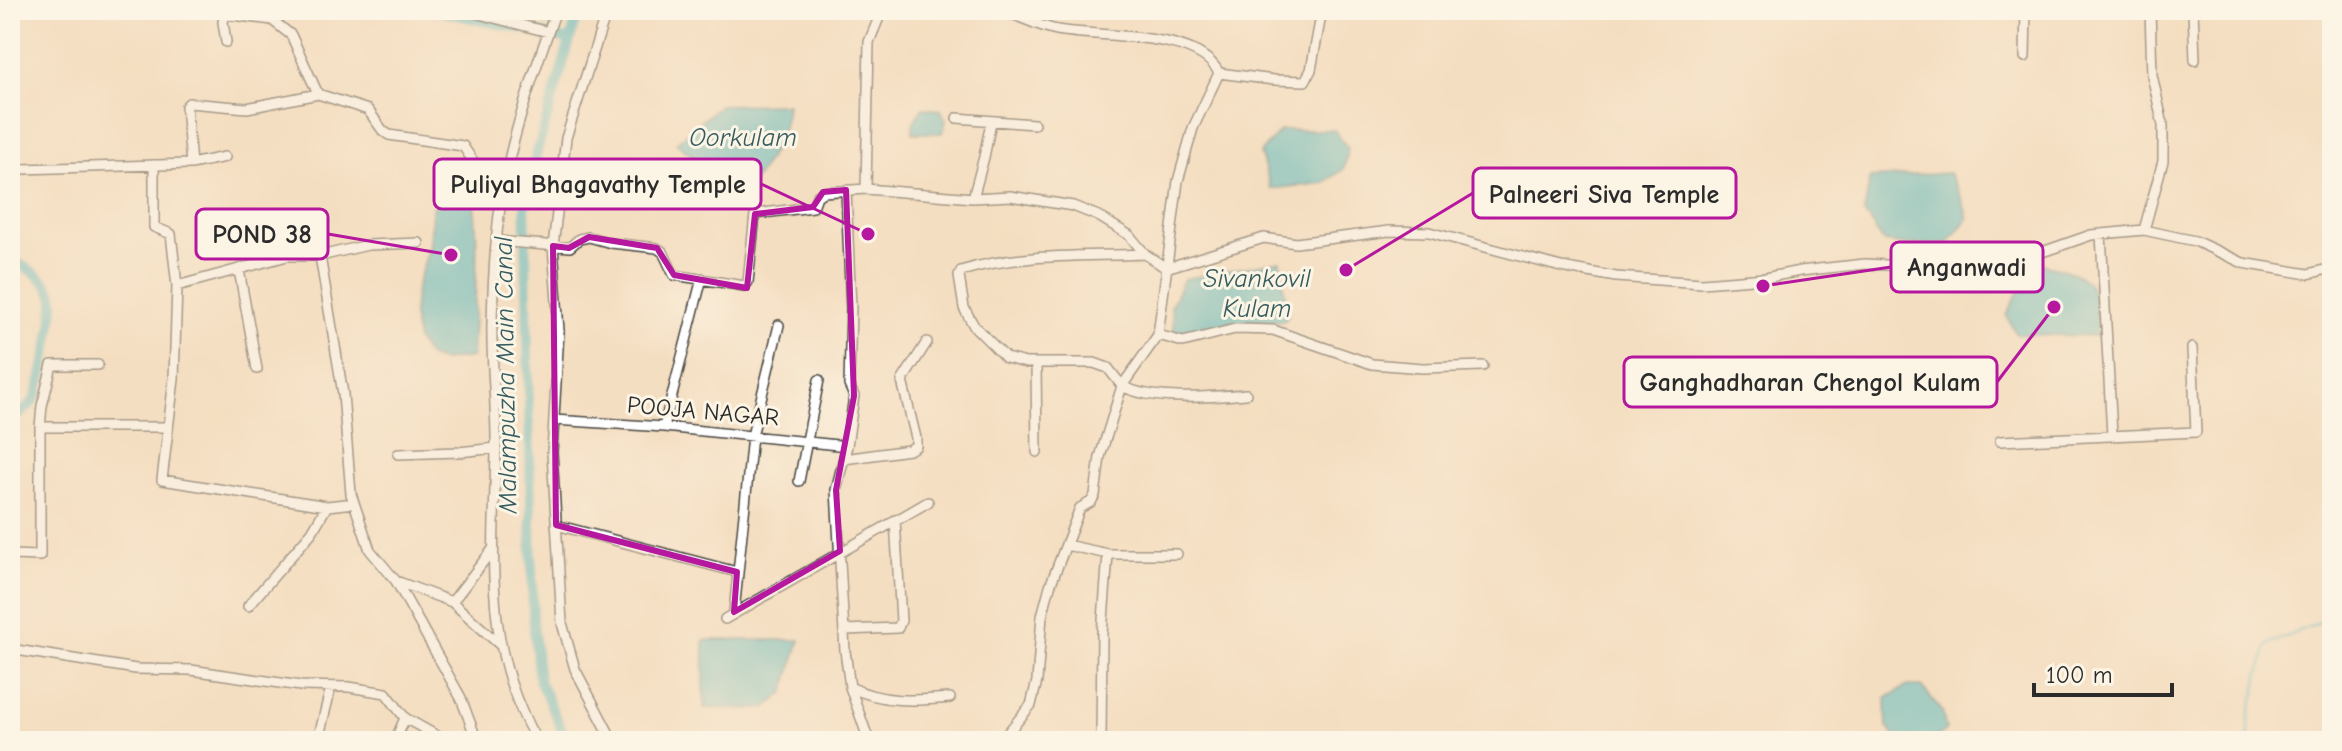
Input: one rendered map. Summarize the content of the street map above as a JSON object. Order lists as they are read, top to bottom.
{
  "streets": {
    "street": ["POOJA NAGAR"]
  },
  "water": ["Oorkulam", "Sivankovil Kulam", "Malampuzha Main Canal"],
  "places": [
    "Puliyal Bhagavathy Temple",
    "POND 38",
    "Palneeri Siva Temple",
    "Anganwadi",
    "Ganghadharan Chengol Kulam"
  ],
  "scale_bar": "100 m"
}
